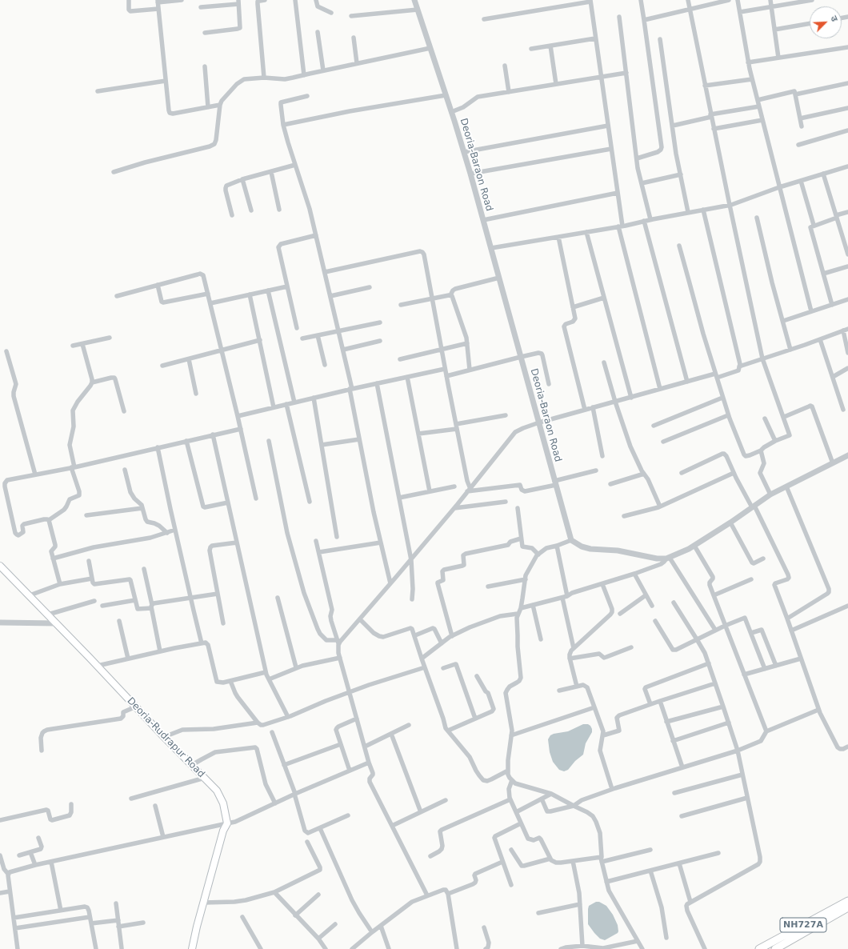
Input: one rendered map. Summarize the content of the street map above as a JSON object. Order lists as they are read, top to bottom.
{
  "streets": {
    "highway": ["NH727A"],
    "main road": ["Deoria-Rudrapur Road"],
    "street": ["Deoria-Baraon Road"]
  },
  "north": "top right"
}
